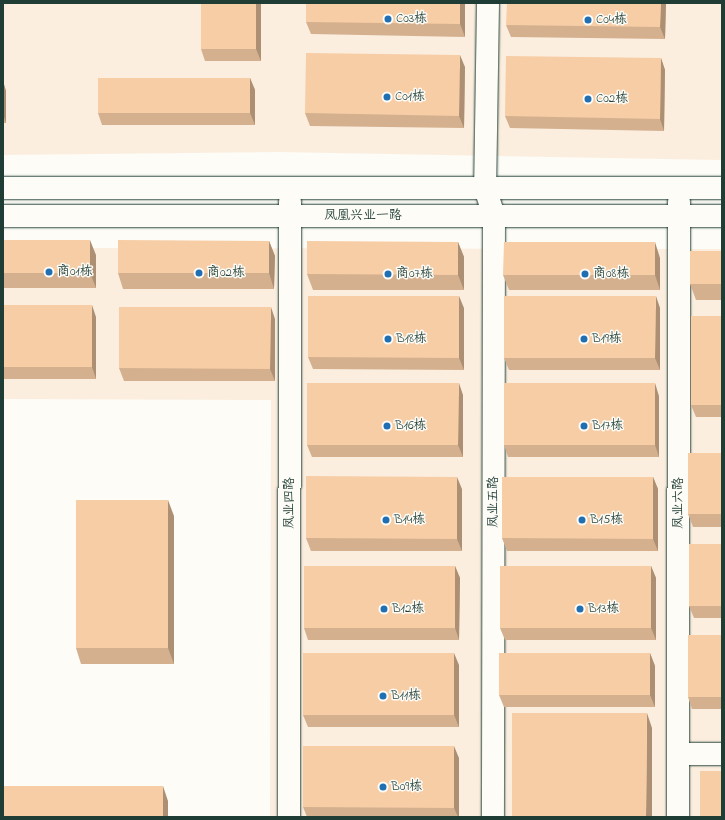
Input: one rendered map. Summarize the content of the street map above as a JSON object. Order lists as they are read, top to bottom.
{
  "streets": {
    "street": [
      "凤凰兴业一路",
      "凤业五路",
      "凤业四路",
      "凤业六路"
    ]
  },
  "crossings": [
    ["凤凰兴业一路", "凤业五路"],
    ["凤凰兴业一路", "凤业四路"],
    ["凤凰兴业一路", "凤业六路"]
  ],
  "places": [
    "C03栋",
    "C04栋",
    "C01栋",
    "C02栋",
    "商01栋",
    "商02栋",
    "商07栋",
    "商08栋",
    "B18栋",
    "B19栋",
    "B16栋",
    "B17栋",
    "B14栋",
    "B15栋",
    "B12栋",
    "B13栋",
    "B11栋",
    "B09栋"
  ]
}
